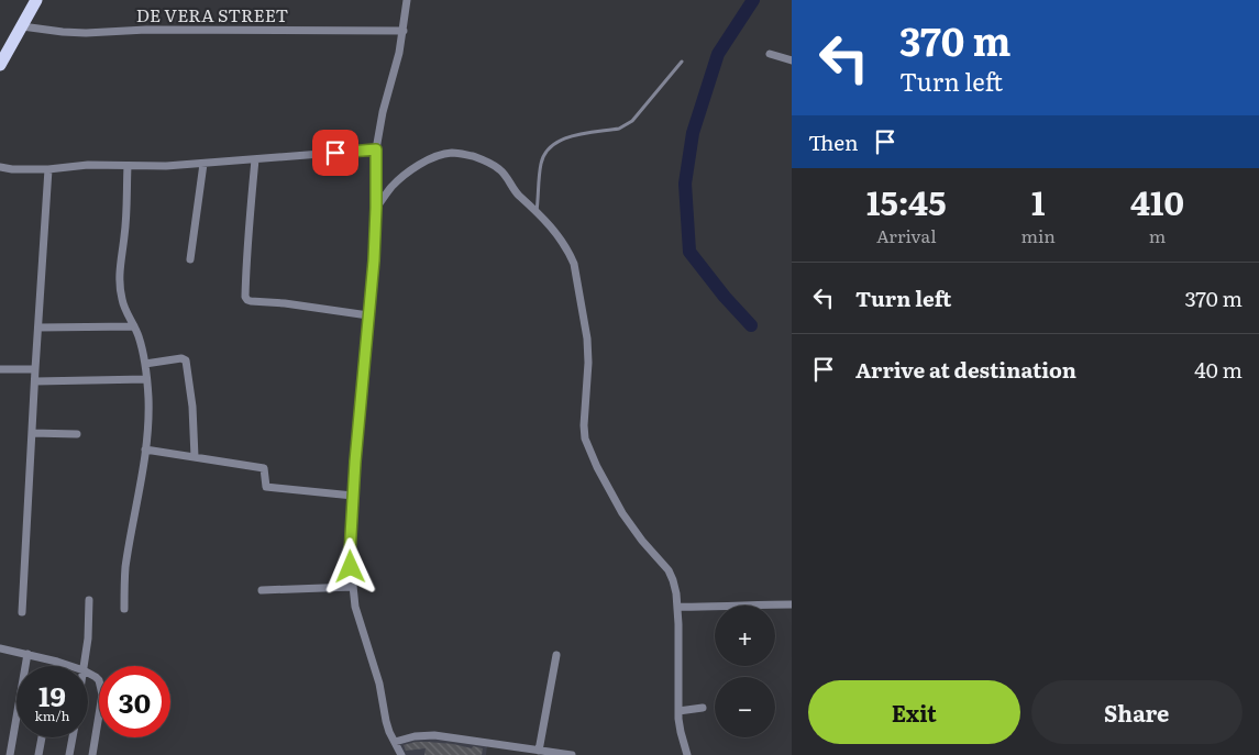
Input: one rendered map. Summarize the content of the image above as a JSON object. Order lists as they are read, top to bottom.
{
  "streets": {
    "street": ["DE VERA STREET"]
  },
  "page": {
    "turn": ["370 m", "Turn left"],
    "then": "Then",
    "eta": [
      "15:45",
      "Arrival",
      "1",
      "min",
      "410",
      "m"
    ],
    "list": [
      {
        "name": "Turn left",
        "value": "370 m"
      },
      {
        "name": "Arrive at destination",
        "value": "40 m"
      }
    ],
    "map_buttons": ["+", "−"],
    "speed": "19 km/h",
    "limit": "30",
    "buttons": ["Exit", "Share"]
  }
}
